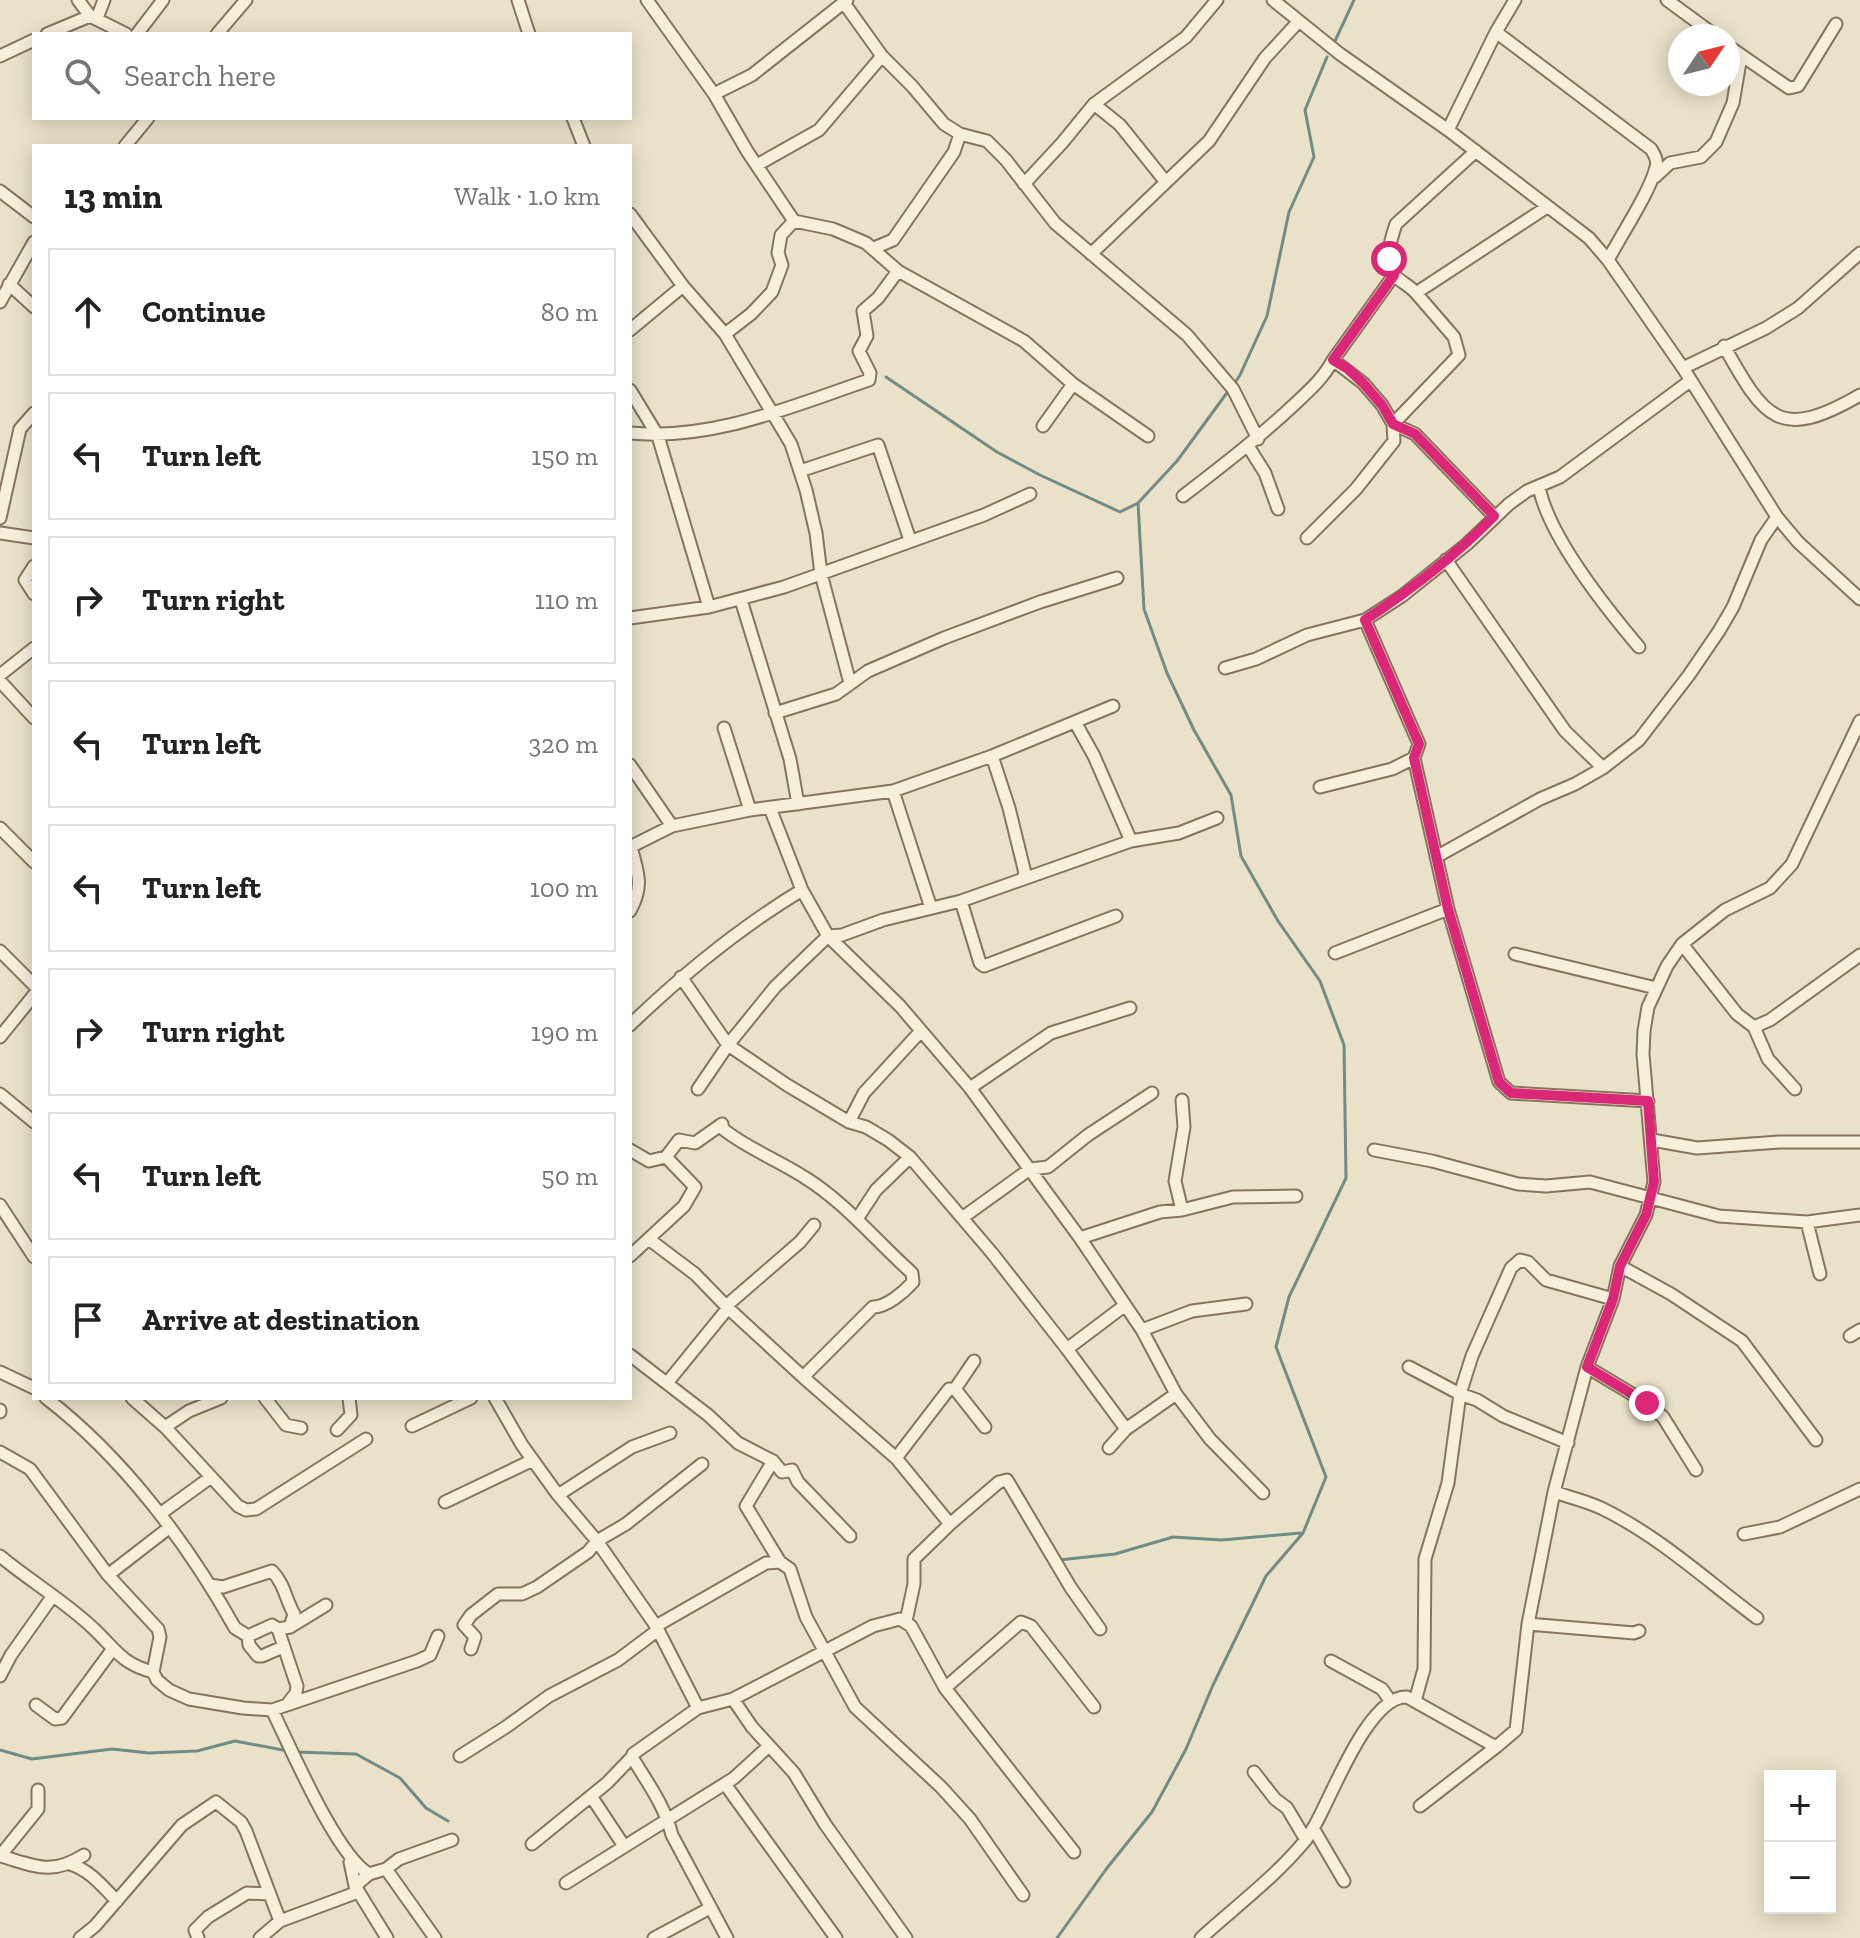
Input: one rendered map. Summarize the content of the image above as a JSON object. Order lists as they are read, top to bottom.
{
  "north": "top right",
  "page": {
    "search": "Search here",
    "heading": ["13 min", "Walk · 1.0 km"],
    "list": [
      ["Continue", "80 m"],
      ["Turn left", "150 m"],
      ["Turn right", "110 m"],
      ["Turn left", "320 m"],
      ["Turn left", "100 m"],
      ["Turn right", "190 m"],
      ["Turn left", "50 m"],
      "Arrive at destination"
    ],
    "map_buttons": ["+", "−"]
  }
}
